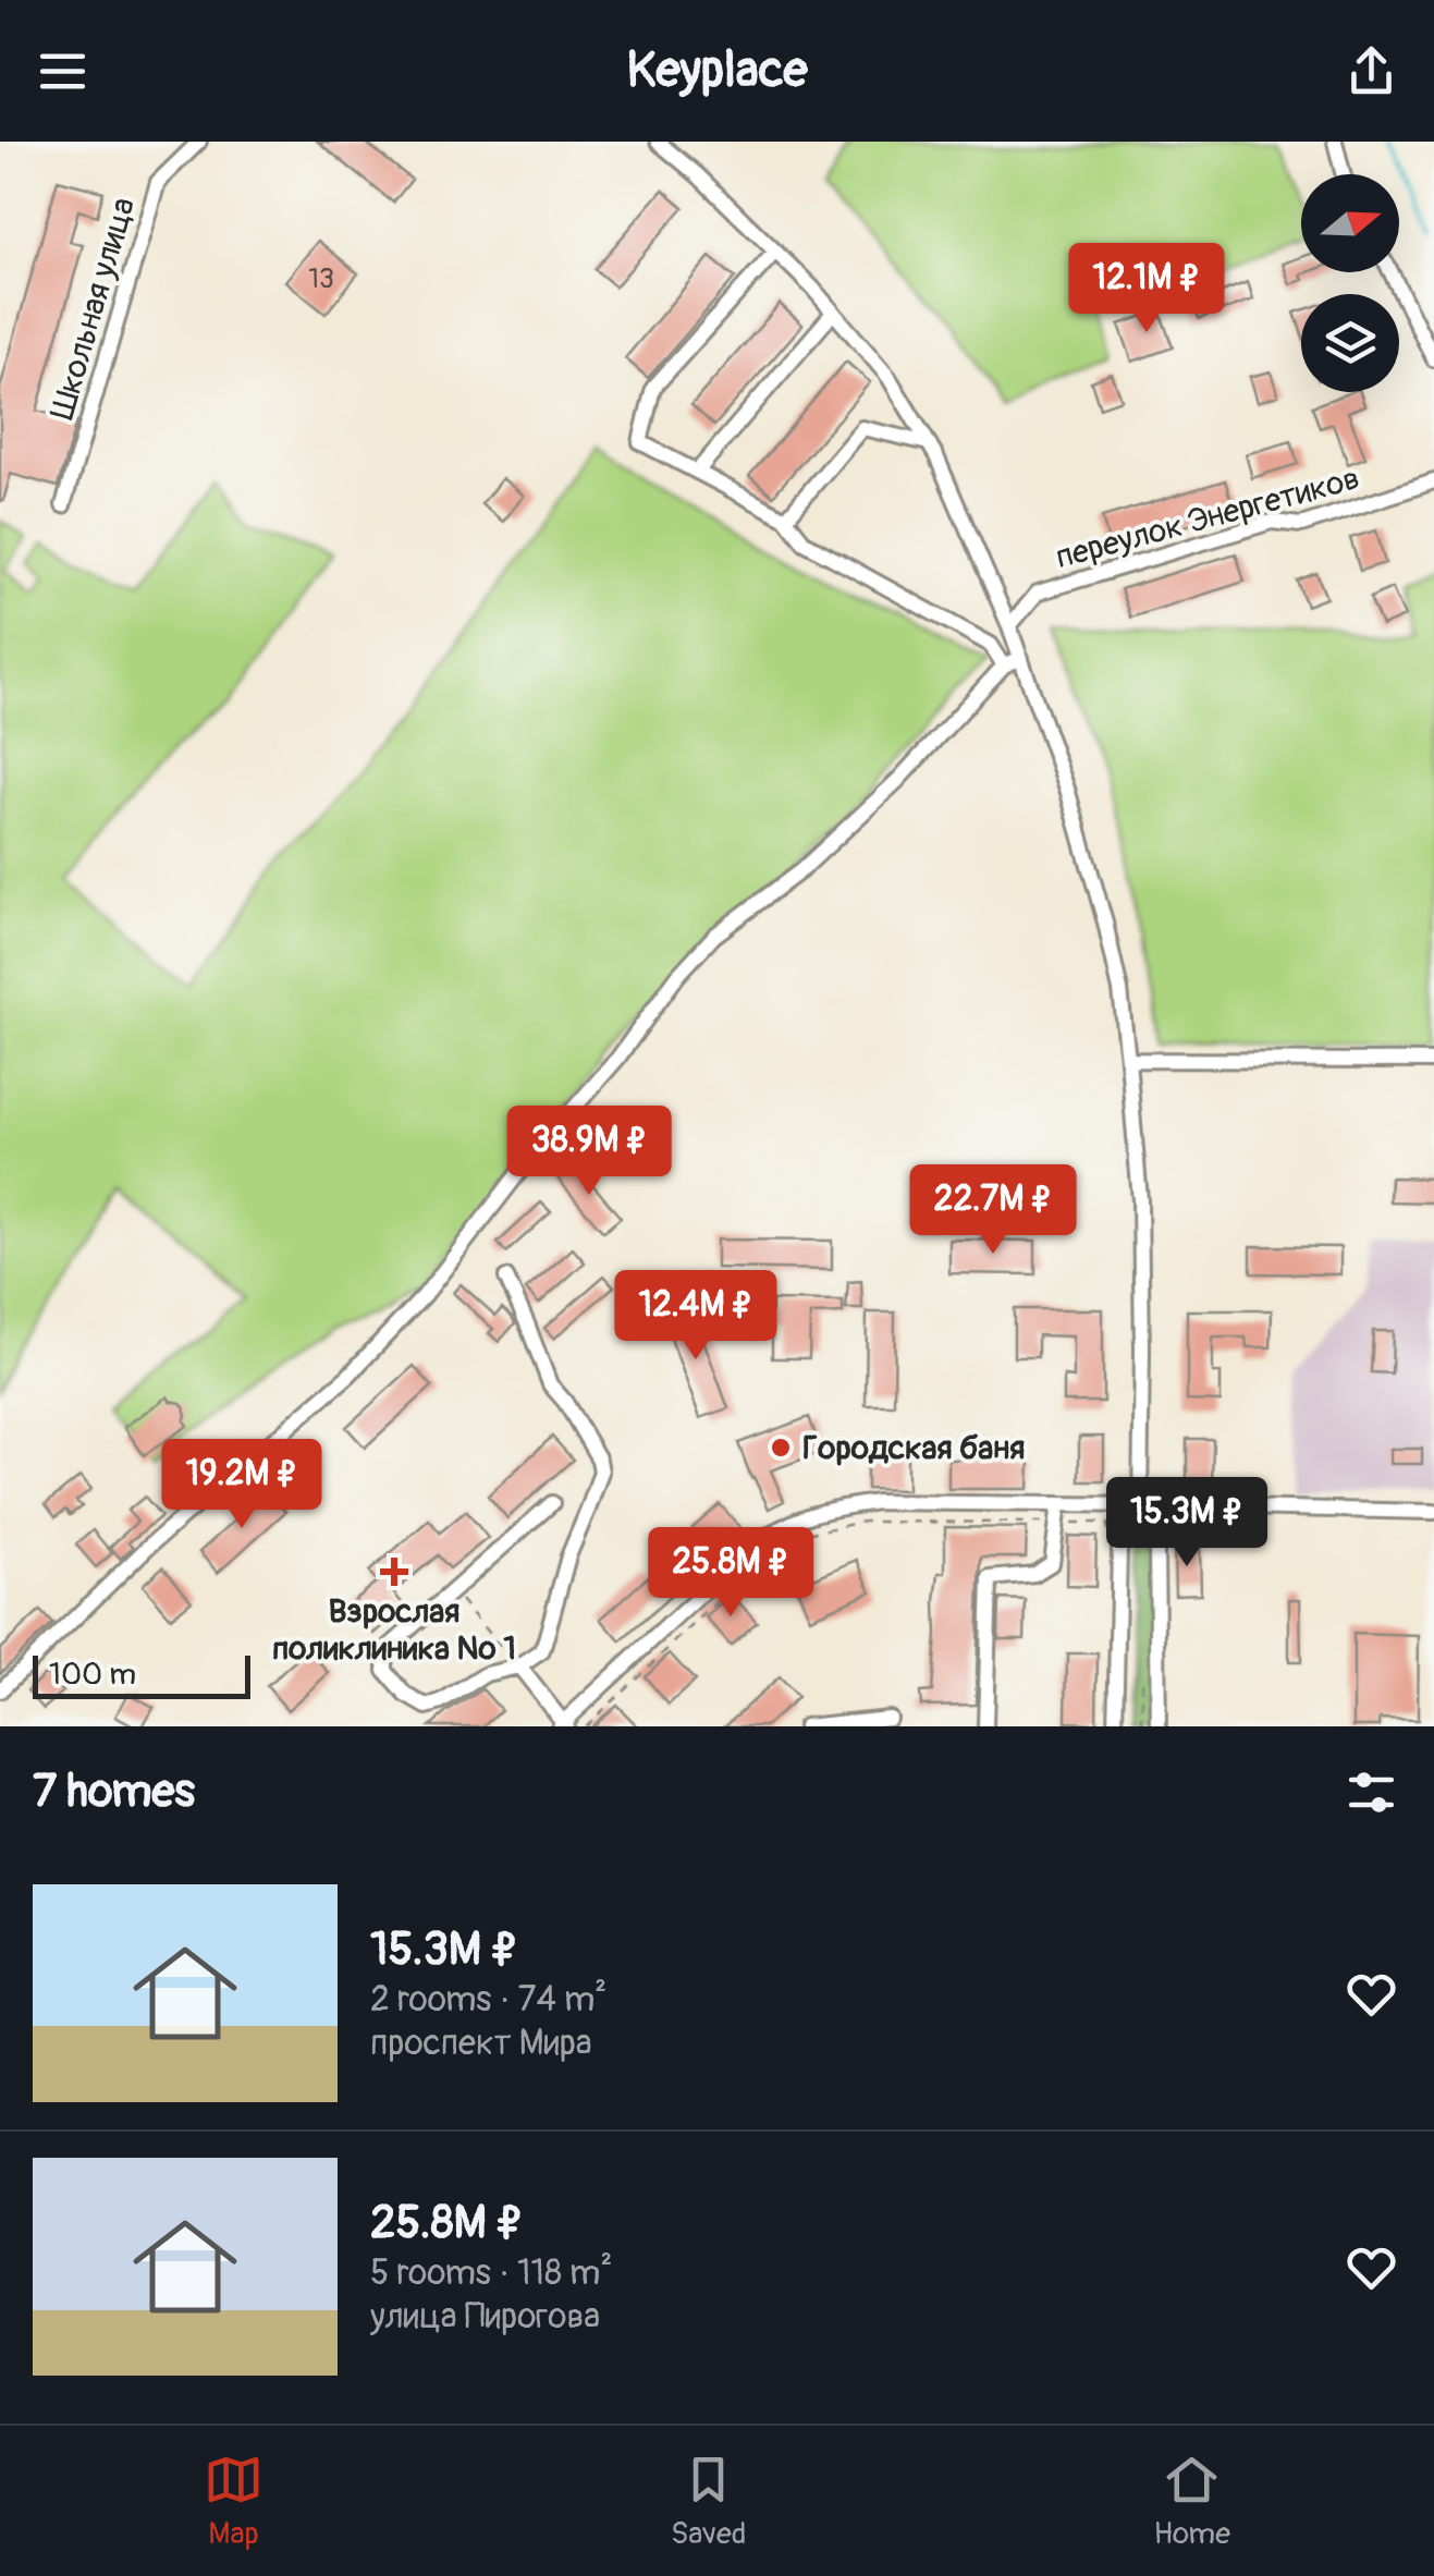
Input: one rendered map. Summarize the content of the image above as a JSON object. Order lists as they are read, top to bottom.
{
  "streets": {
    "street": ["Школьная улица", "переулок Энергетиков"]
  },
  "places": {
    "other": ["Городская баня"],
    "health": ["Взрослая поликлиника № 1"]
  },
  "house_numbers": ["13"],
  "scale_bar": "100 m",
  "north": "right",
  "page": {
    "header": "Keyplace",
    "price": [
      "12.1M ₽",
      "38.9M ₽",
      "22.7M ₽",
      "12.4M ₽",
      "19.2M ₽",
      "15.3M ₽",
      "25.8M ₽"
    ],
    "scale": "100 m",
    "heading": "7 homes",
    "list": [
      {
        "name": "15.3M ₽",
        "note": "2 rooms · 74 m² · проспект Мира"
      },
      {
        "name": "25.8M ₽",
        "note": "5 rooms · 118 m² · улица Пирогова"
      }
    ],
    "tabs": ["Map", "Saved", "Home"]
  }
}
